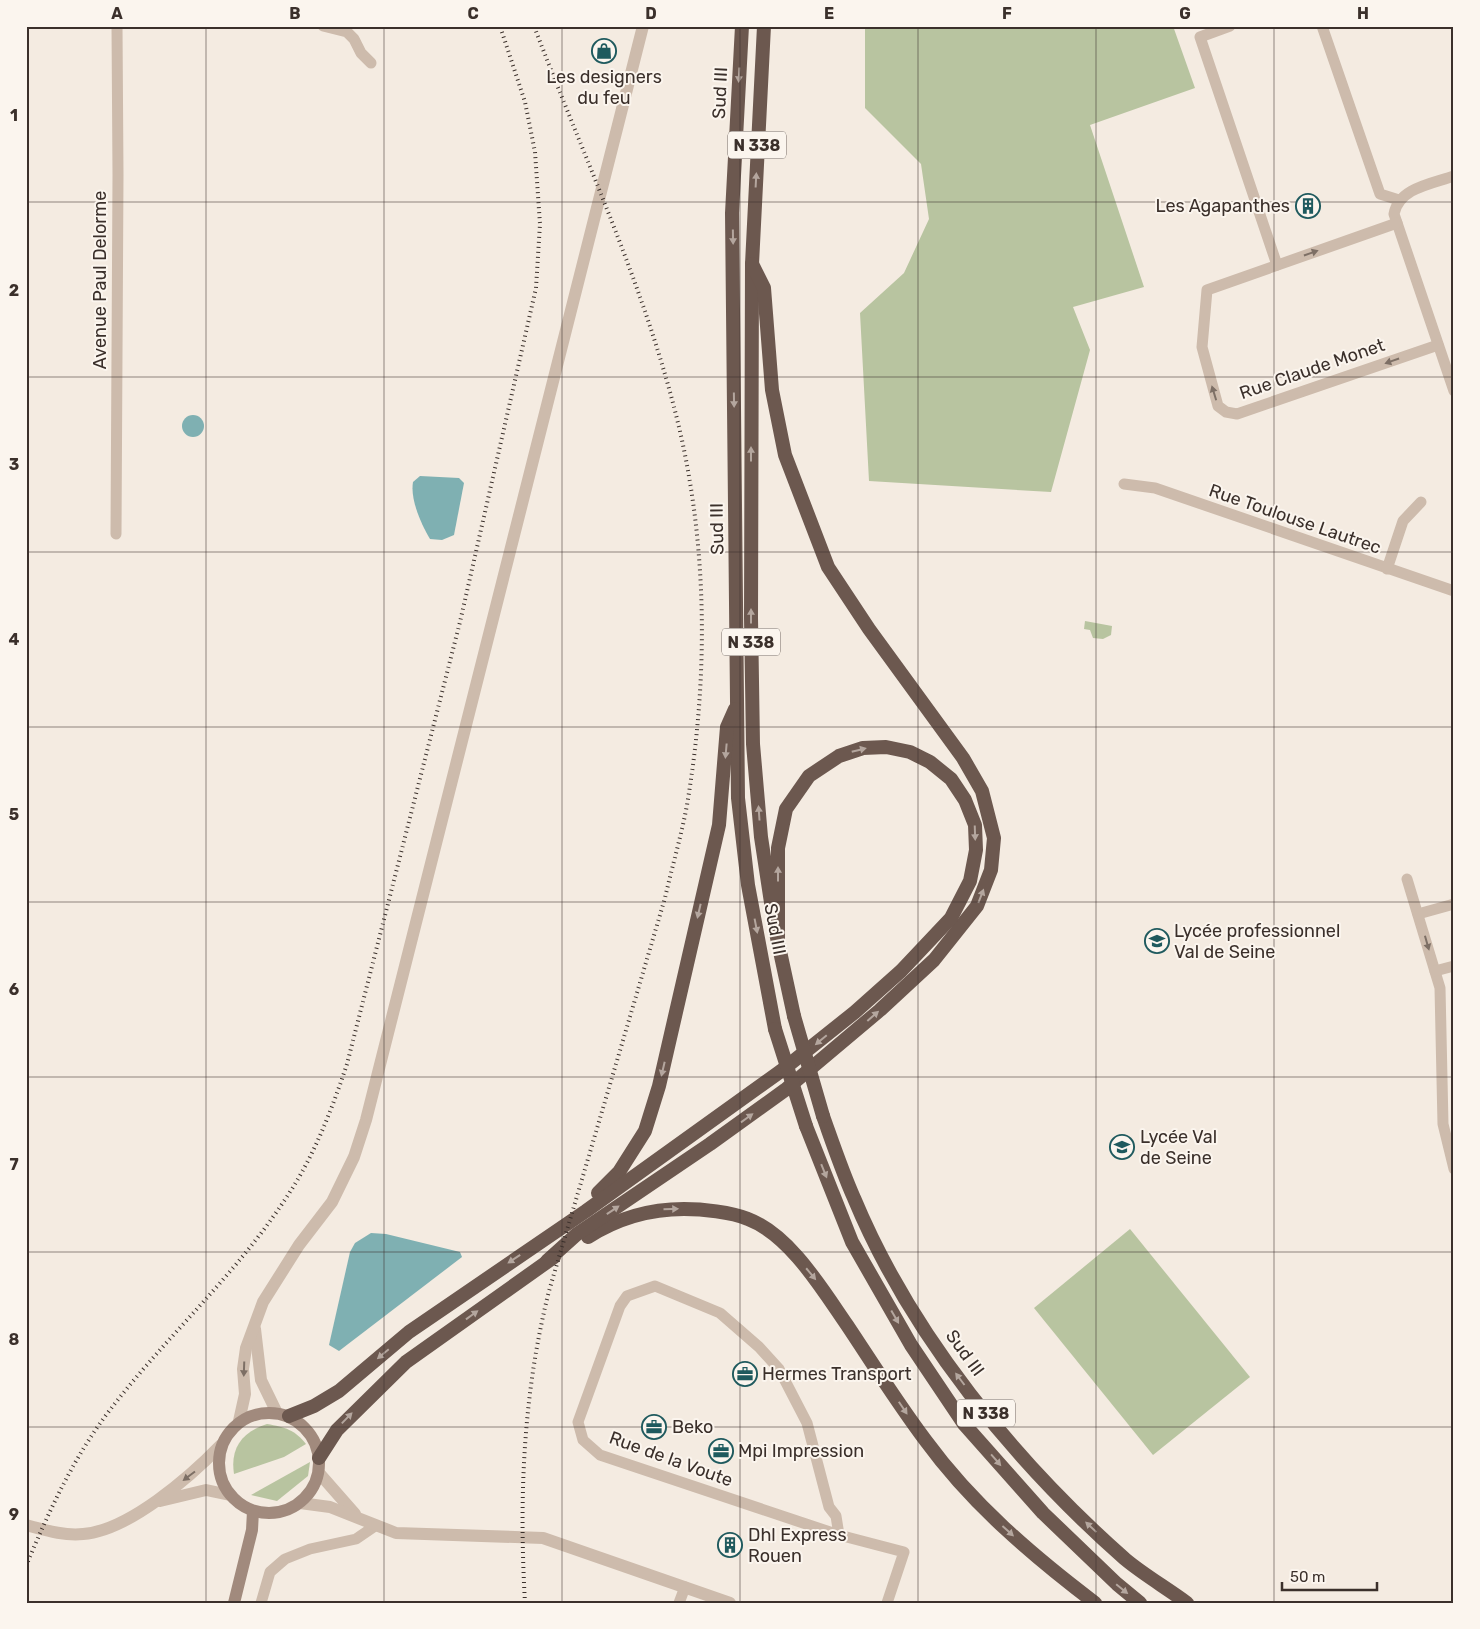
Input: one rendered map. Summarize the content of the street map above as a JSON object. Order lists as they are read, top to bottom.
{
  "streets": {
    "highway": ["Sud III", "N 338"],
    "street": [
      "Avenue Paul Delorme",
      "Rue Claude Monet",
      "Rue Toulouse Lautrec",
      "Rue de la Voute"
    ]
  },
  "places": {
    "shop": ["Les designers du feu"],
    "building": ["Les Agapanthes", "Dhl Express Rouen"],
    "school or university": ["Lycée professionnel Val de Seine", "Lycée Val de Seine"],
    "office": ["Hermes Transport", "Beko", "Mpi Impression"]
  },
  "scale_bar": "50 m",
  "grid": {
    "columns": [
      "A",
      "B",
      "C",
      "D",
      "E",
      "F",
      "G",
      "H"
    ],
    "rows": [
      "1",
      "2",
      "3",
      "4",
      "5",
      "6",
      "7",
      "8",
      "9"
    ]
  }
}
